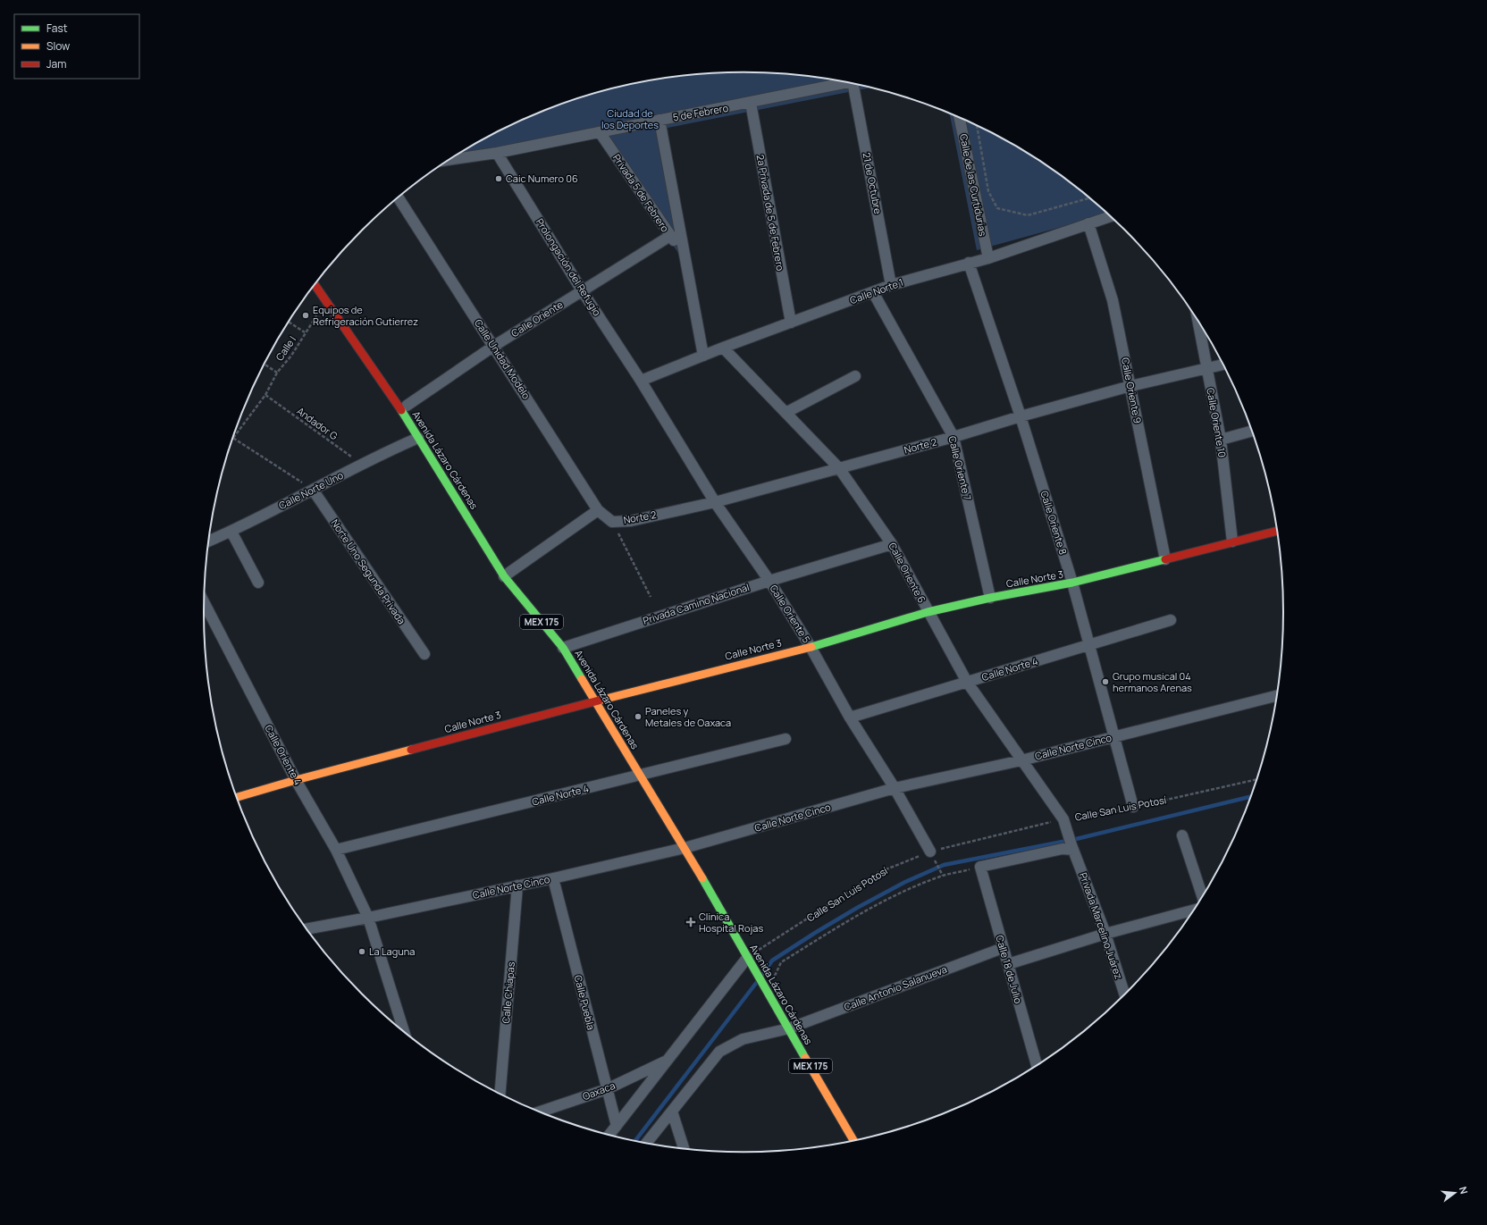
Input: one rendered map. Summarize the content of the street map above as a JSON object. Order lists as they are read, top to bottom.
{
  "streets": {
    "street": [
      "5 de Febrero",
      "21 de Octubre",
      "Calle de las Curtidurías",
      "Privada 5 de Febrero",
      "2a Privada de 5 de Febrero",
      "Prolongación del Refugio",
      "Calle Norte 1",
      "Calle Oriente",
      "Calle Unidad Modelo",
      "Calle Oriente 9",
      "Calle Oriente 10",
      "Norte 2",
      "Avenida Lázaro Cárdenas",
      "Calle Oriente 7",
      "Calle Norte Uno",
      "Calle Oriente 8",
      "Norte Uno Segunda Privada",
      "Calle Oriente 6",
      "Calle Norte 3",
      "Privada Camino Nacional",
      "Calle Oriente 5",
      "MEX 175",
      "Calle Norte 4",
      "Calle Norte Cinco",
      "Calle Oriente 4",
      "Privada Marcelino Juárez",
      "Calle 18 de Julio",
      "Calle Antonio Salanueva",
      "Calle Chiapas",
      "Calle Puebla",
      "Oaxaca"
    ],
    "path": ["Calle I", "Andador G", "Calle San Luis Potosí"]
  },
  "crossings": [
    ["5 de Febrero", "Privada 5 de Febrero"],
    ["5 de Febrero", "2a Privada de 5 de Febrero"],
    ["5 de Febrero", "Prolongación del Refugio"],
    ["21 de Octubre", "Calle Norte 1"],
    ["Calle de las Curtidurías", "Calle Norte 1"],
    ["Privada 5 de Febrero", "Calle Oriente"],
    ["2a Privada de 5 de Febrero", "Calle Norte 1"],
    ["Prolongación del Refugio", "Calle Norte 1"],
    ["Prolongación del Refugio", "Calle Oriente"],
    ["Prolongación del Refugio", "Calle Oriente 5"],
    ["Calle Norte 1", "Calle Oriente 9"],
    ["Calle Norte 1", "Calle Oriente 7"],
    ["Calle Norte 1", "Calle Oriente 8"],
    ["Calle Norte 1", "Calle Oriente 6"],
    ["Calle Norte 1", "Calle Oriente 5"],
    ["Calle Oriente", "Calle Unidad Modelo"],
    ["Calle I", "Andador G"],
    ["Calle I", "Avenida Lázaro Cárdenas"],
    ["Calle Unidad Modelo", "Norte 2"],
    ["Calle Oriente 9", "Norte 2"],
    ["Calle Oriente 9", "Calle Norte 3"],
    ["Calle Oriente 10", "Norte 2"],
    ["Calle Oriente 10", "Calle Norte 3"],
    ["Andador G", "Calle Norte Uno"],
    ["Norte 2", "Calle Oriente 7"],
    ["Norte 2", "Calle Oriente 8"],
    ["Norte 2", "Calle Oriente 6"],
    ["Norte 2", "Calle Oriente 5"],
    ["Avenida Lázaro Cárdenas", "Calle Norte Uno"],
    ["Avenida Lázaro Cárdenas", "Calle Norte 3"],
    ["Avenida Lázaro Cárdenas", "Privada Camino Nacional"],
    ["Avenida Lázaro Cárdenas", "Calle Norte 4"],
    ["Avenida Lázaro Cárdenas", "Calle Norte Cinco"],
    ["Avenida Lázaro Cárdenas", "Calle San Luis Potosí"],
    ["Avenida Lázaro Cárdenas", "Calle Antonio Salanueva"],
    ["Calle Oriente 7", "Calle Norte 3"],
    ["Calle Norte Uno", "Norte Uno Segunda Privada"],
    ["Calle Oriente 8", "Calle Norte 3"],
    ["Calle Oriente 8", "Calle Norte 4"],
    ["Calle Oriente 8", "Calle Norte Cinco"],
    ["Calle Oriente 8", "Calle San Luis Potosí"],
    ["Calle Oriente 6", "Calle Norte 3"],
    ["Calle Oriente 6", "Privada Camino Nacional"],
    ["Calle Oriente 6", "Calle Norte 4"],
    ["Calle Oriente 6", "Calle Norte Cinco"],
    ["Calle Oriente 6", "Calle San Luis Potosí"],
    ["Calle Oriente 6", "Privada Marcelino Juárez"],
    ["Calle Norte 3", "Calle Oriente 5"],
    ["Calle Norte 3", "Calle Oriente 4"],
    ["Privada Camino Nacional", "Calle Oriente 5"],
    ["Calle Oriente 5", "Calle Norte 4"],
    ["Calle Oriente 5", "Calle Norte Cinco"],
    ["Calle Oriente 5", "Calle San Luis Potosí"],
    ["Calle Norte 4", "Calle Oriente 4"],
    ["Calle Norte Cinco", "Calle Oriente 4"],
    ["Calle Norte Cinco", "Calle Chiapas"],
    ["Calle Norte Cinco", "Calle Puebla"],
    ["Calle San Luis Potosí", "Privada Marcelino Juárez"],
    ["Calle 18 de Julio", "Calle Antonio Salanueva"],
    ["Calle Puebla", "Oaxaca"]
  ],
  "parks": ["Ciudad de los Deportes"],
  "places": {
    "other": [
      "Caic Numero 06",
      "Equipos de Refrigeración Gutierrez",
      "Grupo musical 04 hermanos Arenas",
      "Paneles y Metales de Oaxaca",
      "La Laguna"
    ],
    "health": ["Clinica Hospital Rojas"]
  },
  "legend": ["Fast", "Slow", "Jam"],
  "north": "right"
}
